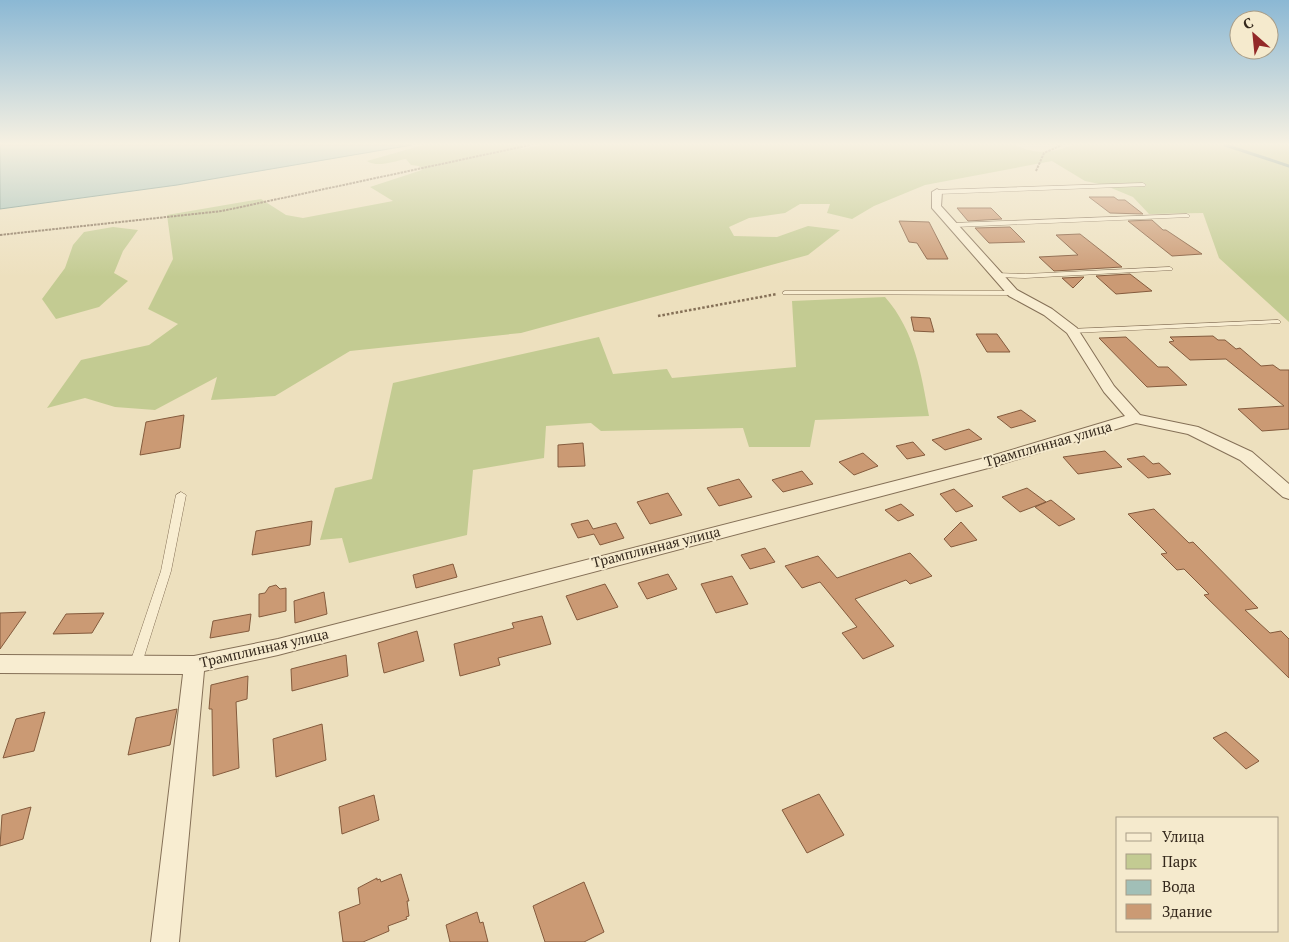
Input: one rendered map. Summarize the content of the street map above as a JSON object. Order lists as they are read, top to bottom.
{
  "streets": {
    "street": ["Трамплинная улица"]
  },
  "legend": [
    "Улица",
    "Парк",
    "Вода",
    "Здание"
  ],
  "north": "top left"
}
